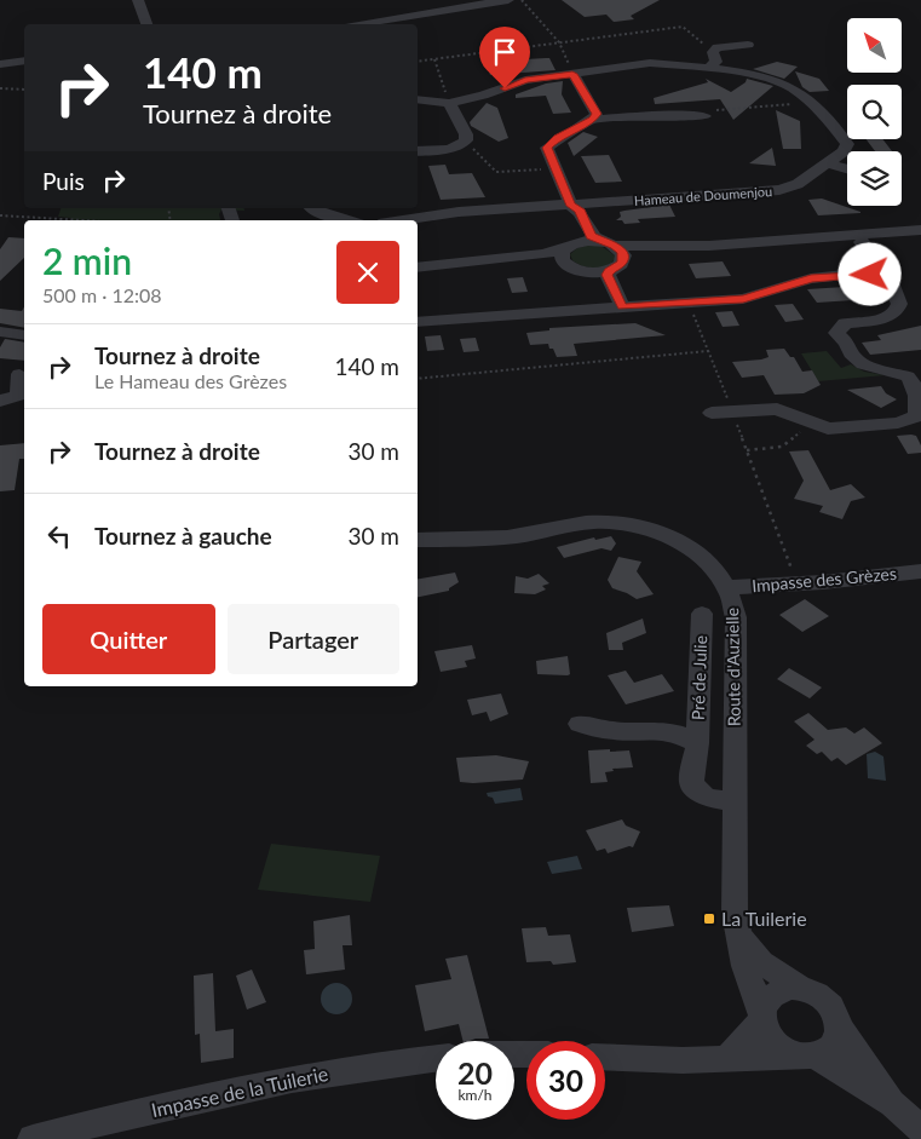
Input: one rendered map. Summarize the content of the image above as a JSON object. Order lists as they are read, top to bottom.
{
  "streets": {
    "street": [
      "Hameau de Doumenjou",
      "Impasse des Grèzes",
      "Route d'Auzielle",
      "Pré de Julie",
      "Impasse de la Tuilerie"
    ]
  },
  "crossings": [
    ["Impasse des Grèzes", "Route d'Auzielle"],
    ["Route d'Auzielle", "Pré de Julie"]
  ],
  "places": {
    "transit": ["La Tuilerie"]
  },
  "north": "top left",
  "page": {
    "turn": ["140 m", "Tournez à droite"],
    "then": "Puis",
    "heading": ["2 min", "500 m · 12:08"],
    "list": [
      {
        "name": "Tournez à droite",
        "note": "Le Hameau des Grèzes",
        "value": "140 m"
      },
      {
        "name": "Tournez à droite",
        "value": "30 m"
      },
      {
        "name": "Tournez à gauche",
        "value": "30 m"
      }
    ],
    "buttons": ["Quitter", "Partager"],
    "speed": "20 km/h",
    "limit": "30"
  }
}
